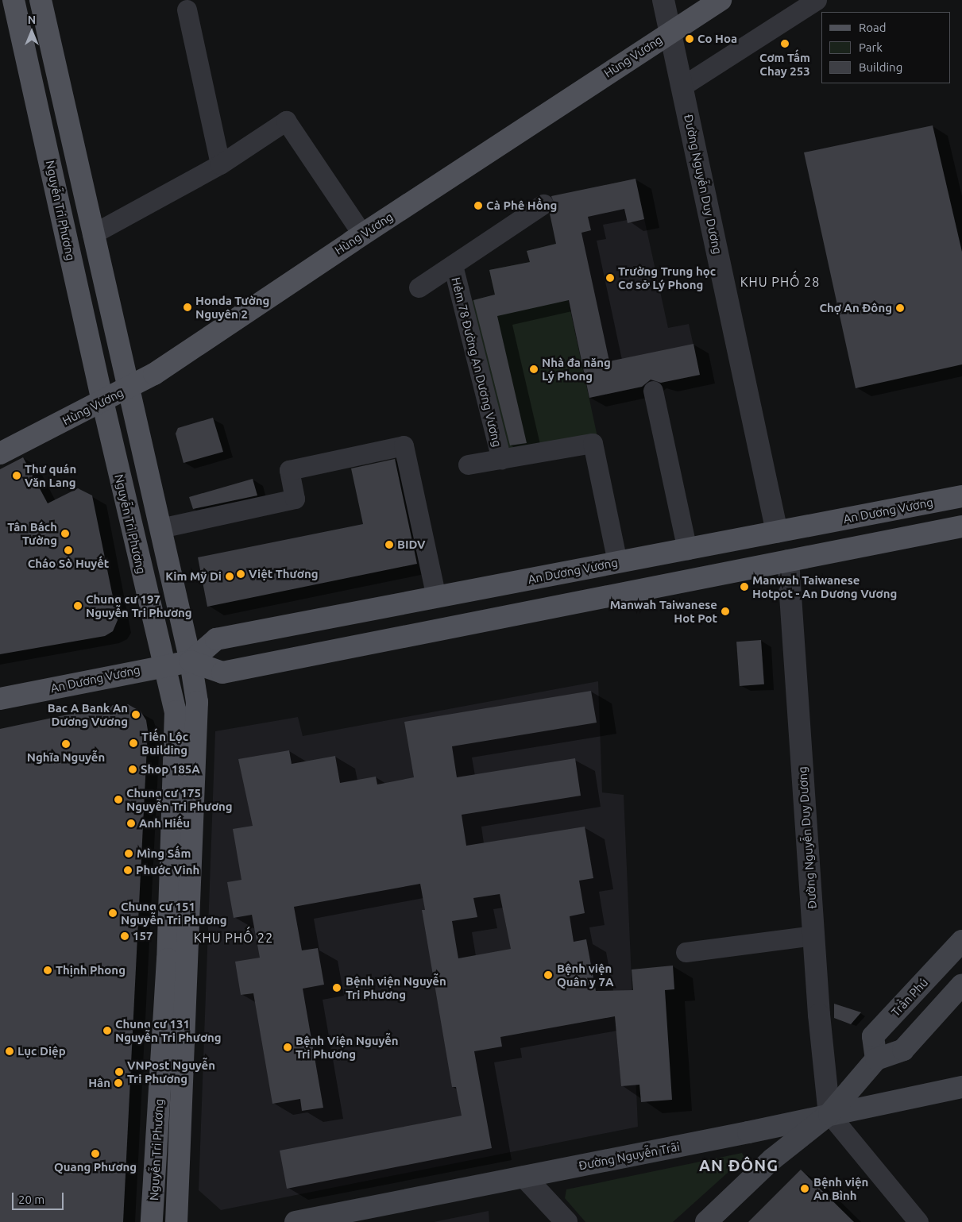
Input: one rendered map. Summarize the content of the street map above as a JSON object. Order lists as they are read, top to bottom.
{
  "streets": {
    "main road": [
      "Hùng Vương",
      "Nguyễn Tri Phương",
      "An Dương Vương",
      "Trần Phú",
      "Đường Nguyễn Trãi"
    ],
    "street": ["Đường Nguyễn Duy Dương", "Hẻm 78 Đường An Dương Vương"]
  },
  "crossings": [
    ["Hùng Vương", "Đường Nguyễn Duy Dương"],
    ["Hùng Vương", "Nguyễn Tri Phương"],
    ["Đường Nguyễn Duy Dương", "An Dương Vương"],
    ["Đường Nguyễn Duy Dương", "Đường Nguyễn Trãi"],
    ["Nguyễn Tri Phương", "An Dương Vương"],
    ["Hẻm 78 Đường An Dương Vương", "An Dương Vương"]
  ],
  "districts": ["KHU PHỐ 28", "KHU PHỐ 22", "AN ĐÔNG"],
  "places": [
    "Co Hoa",
    "Cơm Tấm Chay 253",
    "Cà Phê Hồng",
    "Trường Trung học Cơ sở Lý Phong",
    "Honda Tường Nguyên 2",
    "Chợ An Đông",
    "Nhà đa năng Lý Phong",
    "Thư quán Văn Lang",
    "Tân Bách Tường",
    "BIDV",
    "Cháo Sò Huyết",
    "Việt Thương",
    "Kim Mỹ Di",
    "Manwah Taiwanese Hotpot - An Dương Vương",
    "Chung cư 197 Nguyễn Tri Phương",
    "Manwah Taiwanese Hot Pot",
    "Bac A Bank An Dương Vương",
    "Tiến Lộc Building",
    "Nghĩa Nguyễn",
    "Shop 185A",
    "Chung cư 175 Nguyễn Tri Phương",
    "Anh Hiếu",
    "Mìng Sấm",
    "Phước Vinh",
    "Chung cư 151 Nguyễn Tri Phương",
    "157",
    "Thịnh Phong",
    "Bệnh viện Quân y 7A",
    "Bệnh viện Nguyễn Tri Phương",
    "Chung cư 131 Nguyễn Tri Phương",
    "Bệnh Viện Nguyễn Tri Phương",
    "Lục Diệp",
    "VNPost Nguyễn Tri Phương",
    "Hân",
    "Quang Phương",
    "Bệnh viện An Bình"
  ],
  "legend": ["Road", "Park", "Building"],
  "scale_bar": "20 m",
  "north": "top"
}
